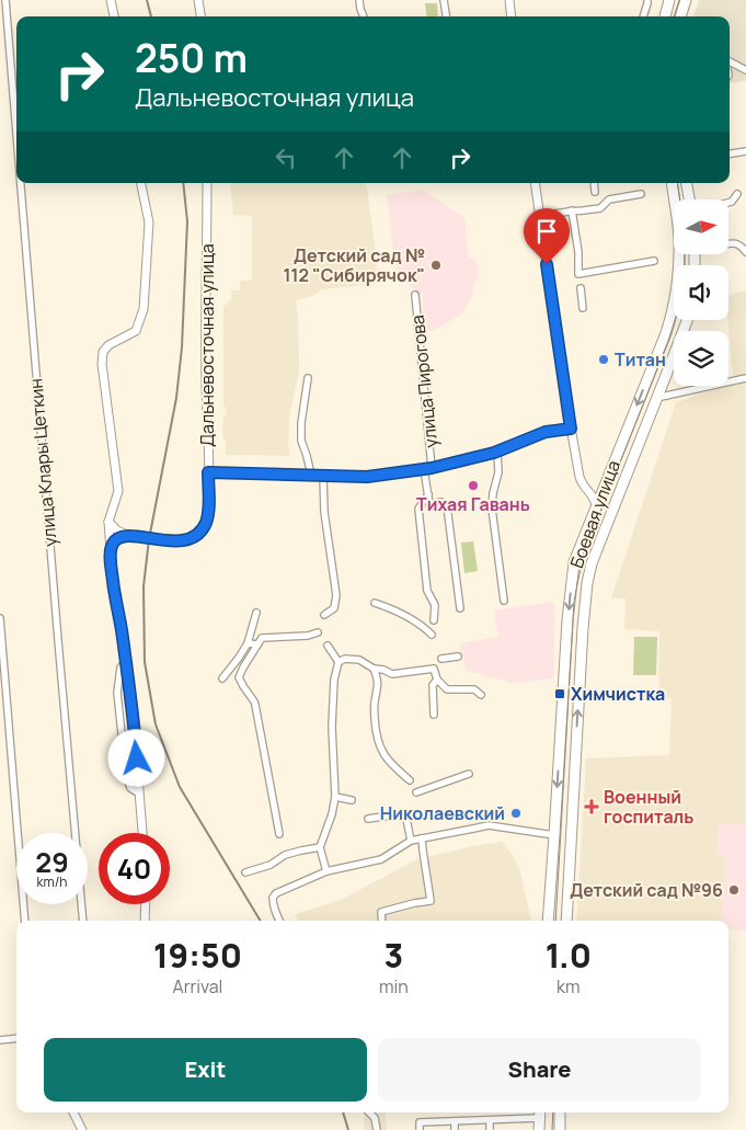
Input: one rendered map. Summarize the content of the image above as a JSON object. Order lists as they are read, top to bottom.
{
  "streets": {
    "main road": ["Боевая улица"],
    "street": ["Дальневосточная улица", "улица Пирогова", "улица Клары Цеткин"]
  },
  "places": {
    "other": [
      "Детский сад № 112 \"Сибирячок\"",
      "Титан",
      "Тихая Гавань",
      "Николаевский",
      "Детский сад №96"
    ],
    "transit": ["Химчистка"],
    "health": ["Военный госпиталь"]
  },
  "north": "right",
  "page": {
    "turn": ["250 m", "Дальневосточная улица"],
    "speed": "29 km/h",
    "limit": "40",
    "eta": [
      "19:50",
      "Arrival",
      "3",
      "min",
      "1.0",
      "km"
    ],
    "buttons": ["Exit", "Share"]
  }
}
